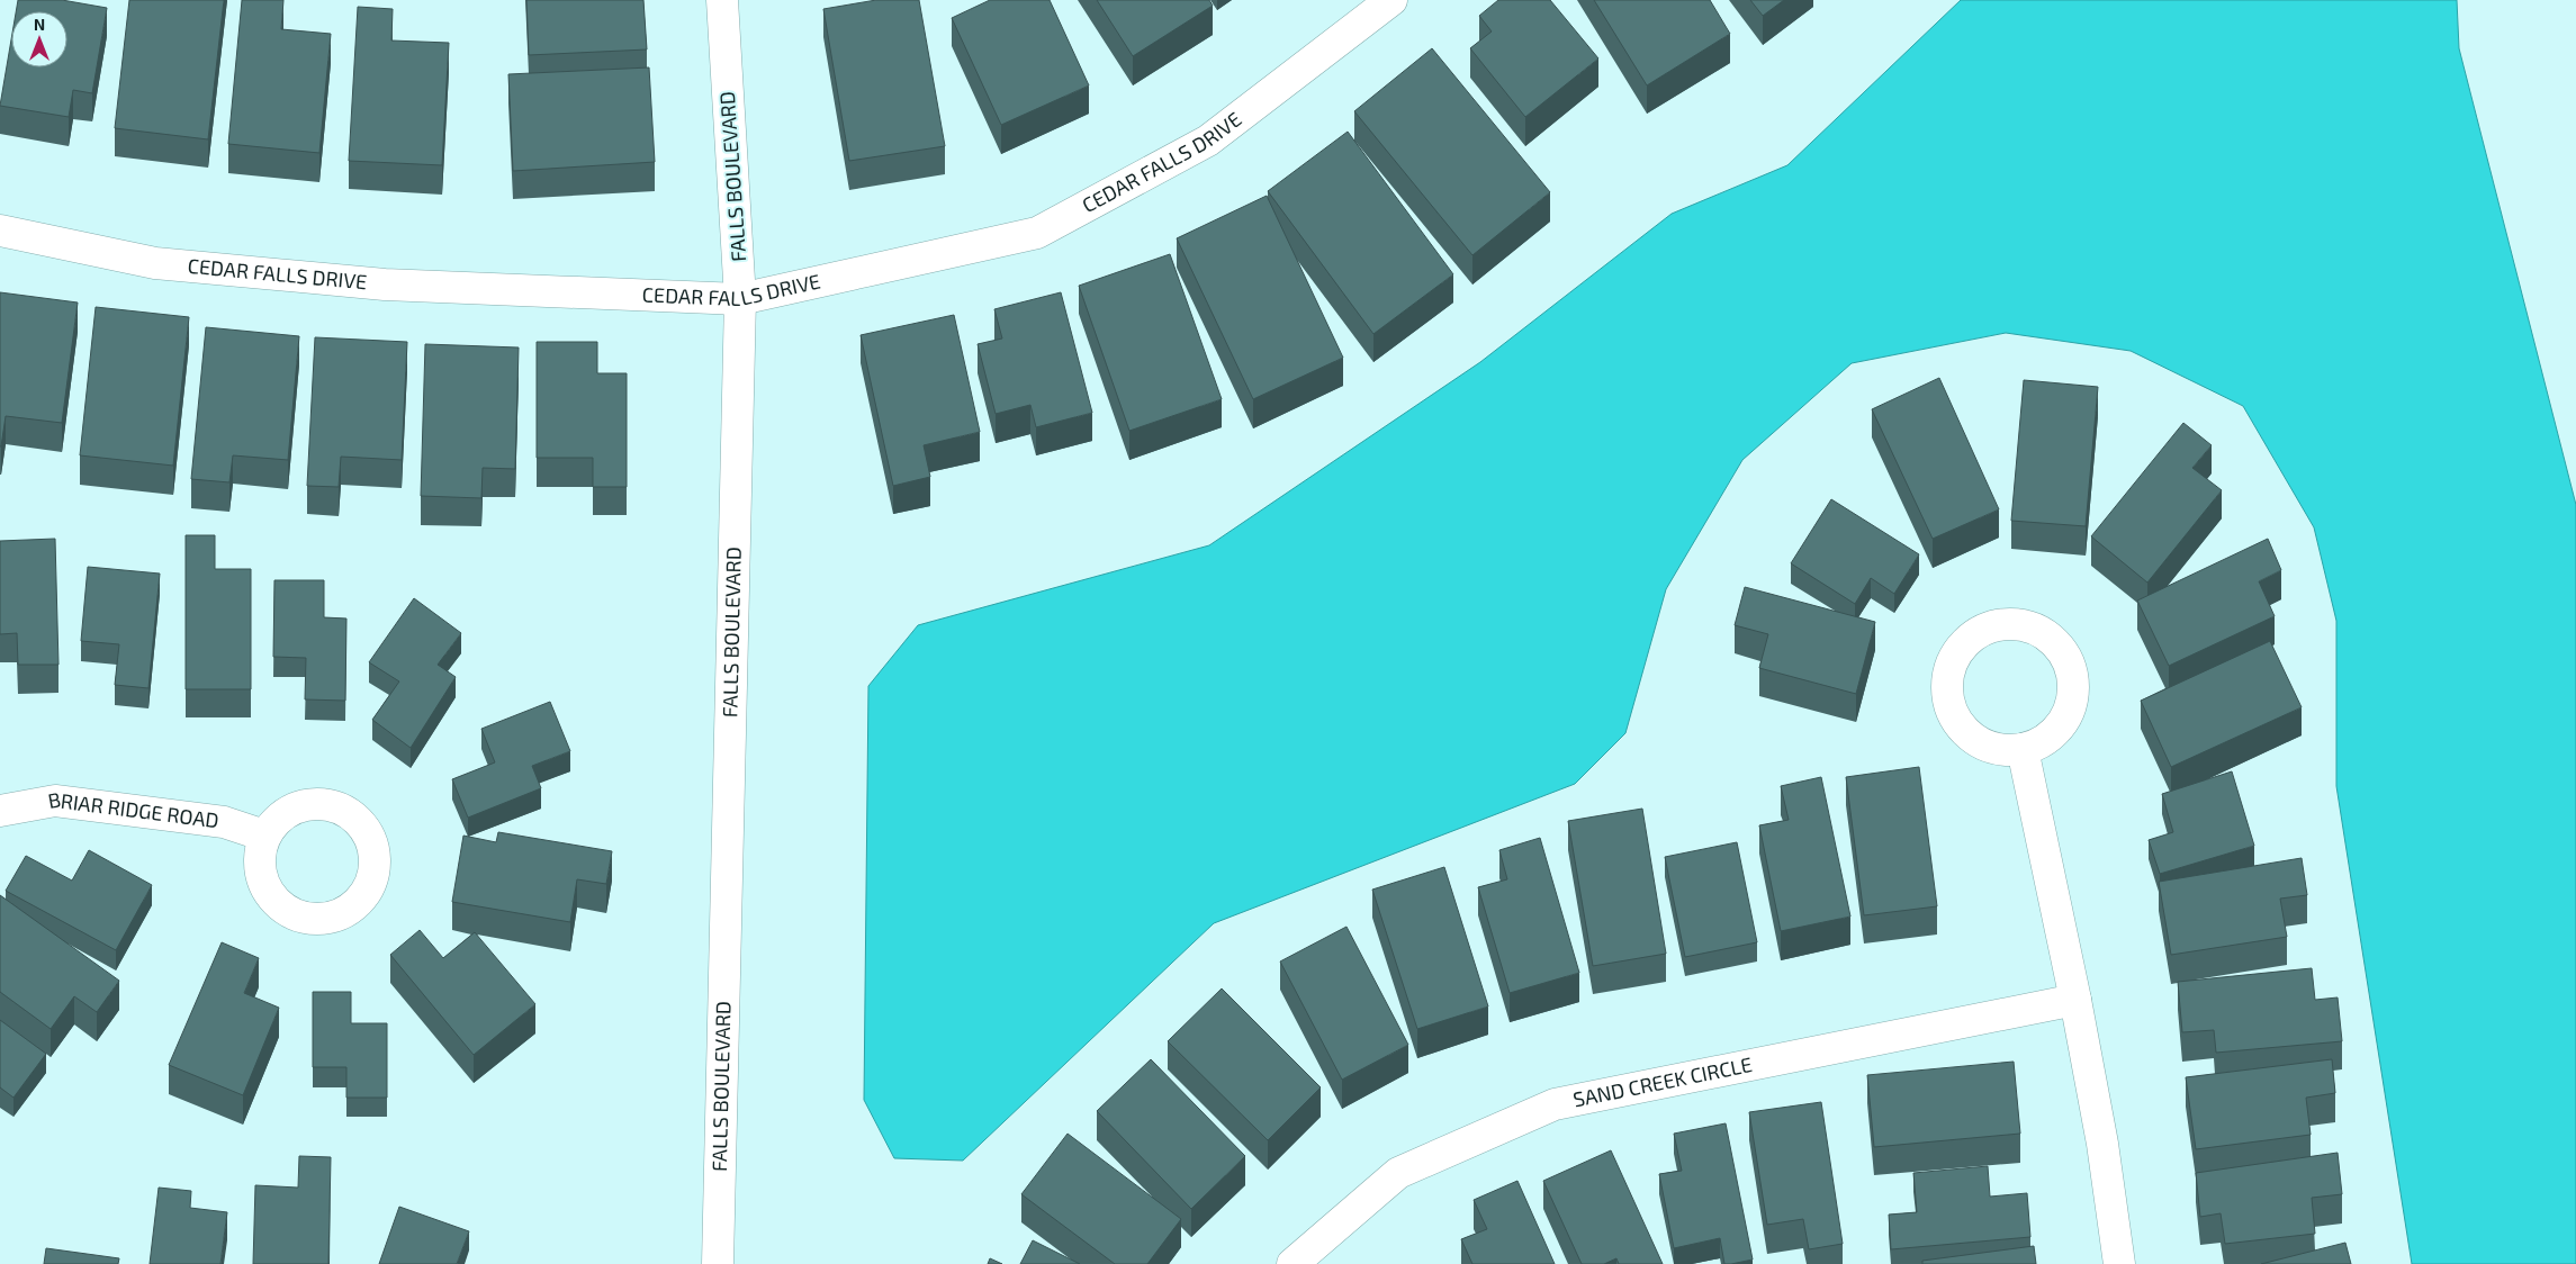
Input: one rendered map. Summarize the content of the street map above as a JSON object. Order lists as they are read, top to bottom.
{
  "streets": {
    "street": [
      "CEDAR FALLS DRIVE",
      "FALLS BOULEVARD",
      "BRIAR RIDGE ROAD",
      "SAND CREEK CIRCLE"
    ]
  },
  "crossings": [
    ["CEDAR FALLS DRIVE", "FALLS BOULEVARD"]
  ],
  "north": "top"
}
